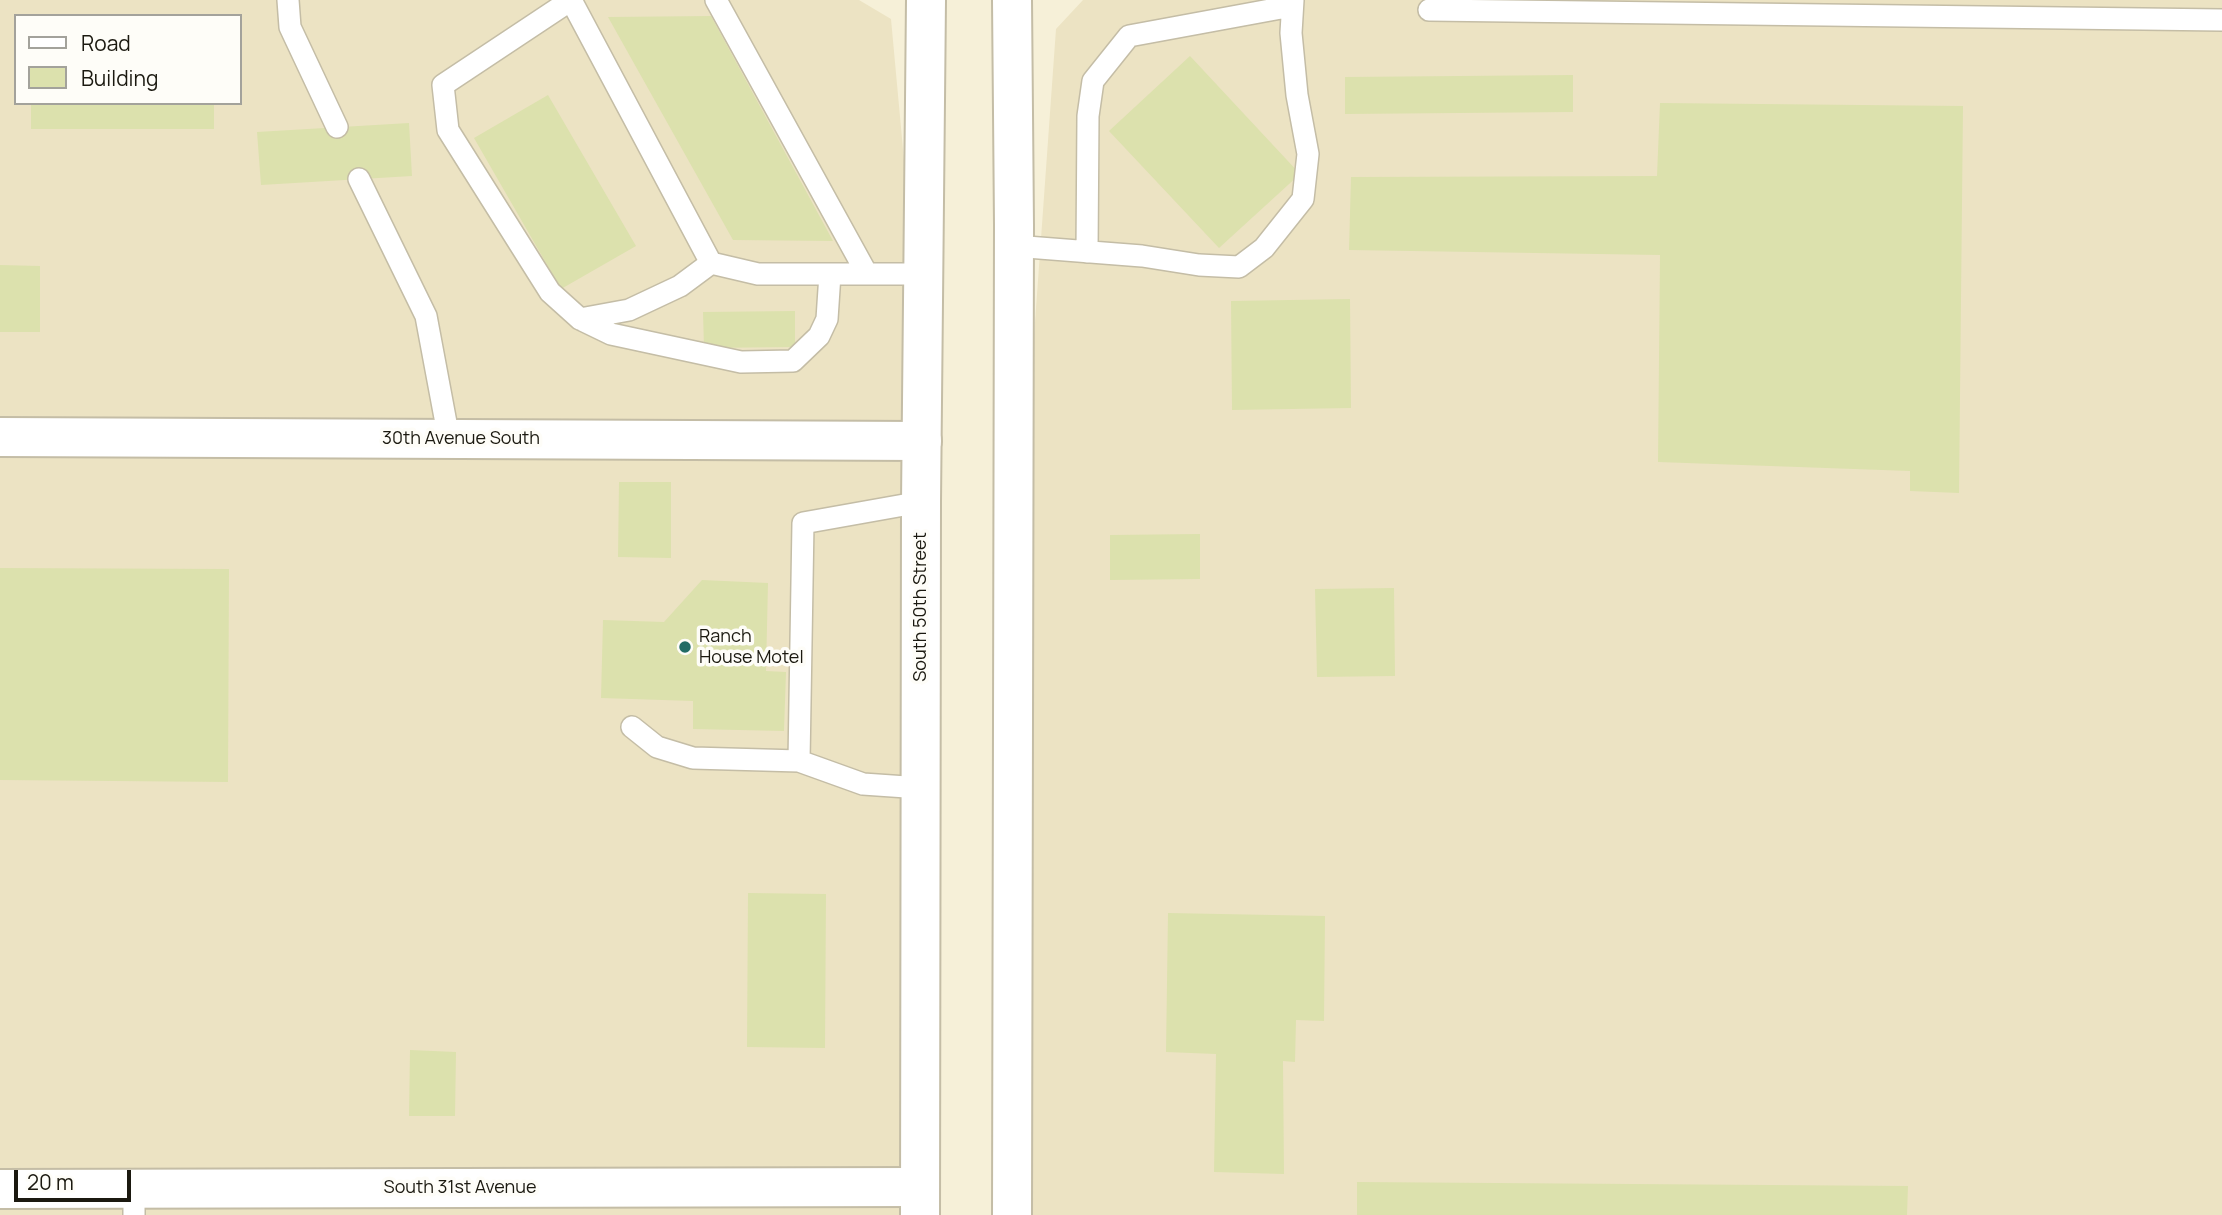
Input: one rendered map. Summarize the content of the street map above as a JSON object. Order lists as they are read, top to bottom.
{
  "streets": {
    "main road": ["30th Avenue South", "South 50th Street", "South 31st Avenue"]
  },
  "crossings": [
    ["30th Avenue South", "South 50th Street"],
    ["South 50th Street", "South 31st Avenue"]
  ],
  "places": ["Ranch House Motel"],
  "legend": ["Road", "Building"],
  "scale_bar": "20 m"
}
